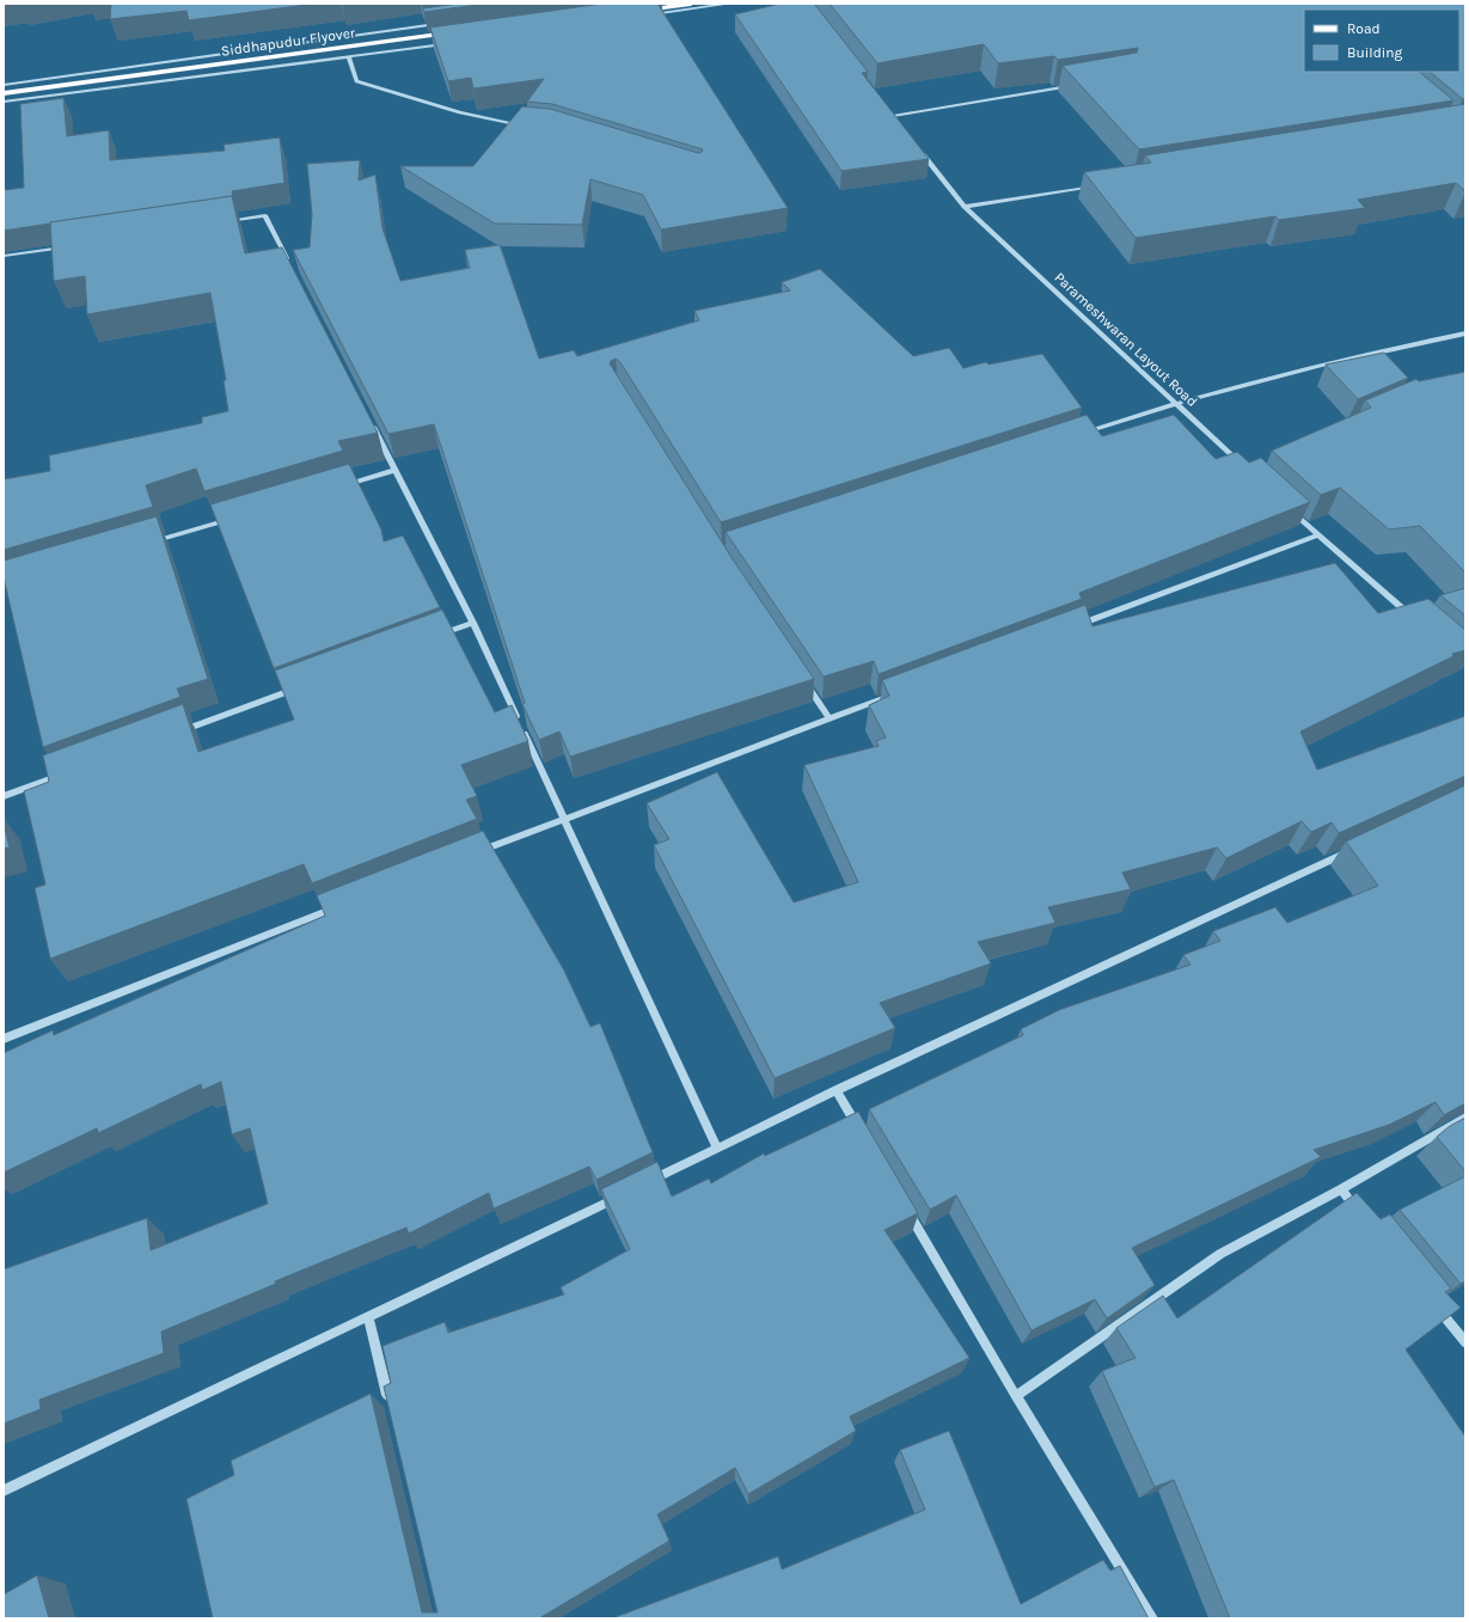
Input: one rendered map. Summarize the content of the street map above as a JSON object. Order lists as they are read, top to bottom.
{
  "streets": {
    "main road": ["Siddhapudur Flyover"],
    "street": ["Parameshwaran Layout Road"]
  },
  "legend": ["Road", "Building"]
}
